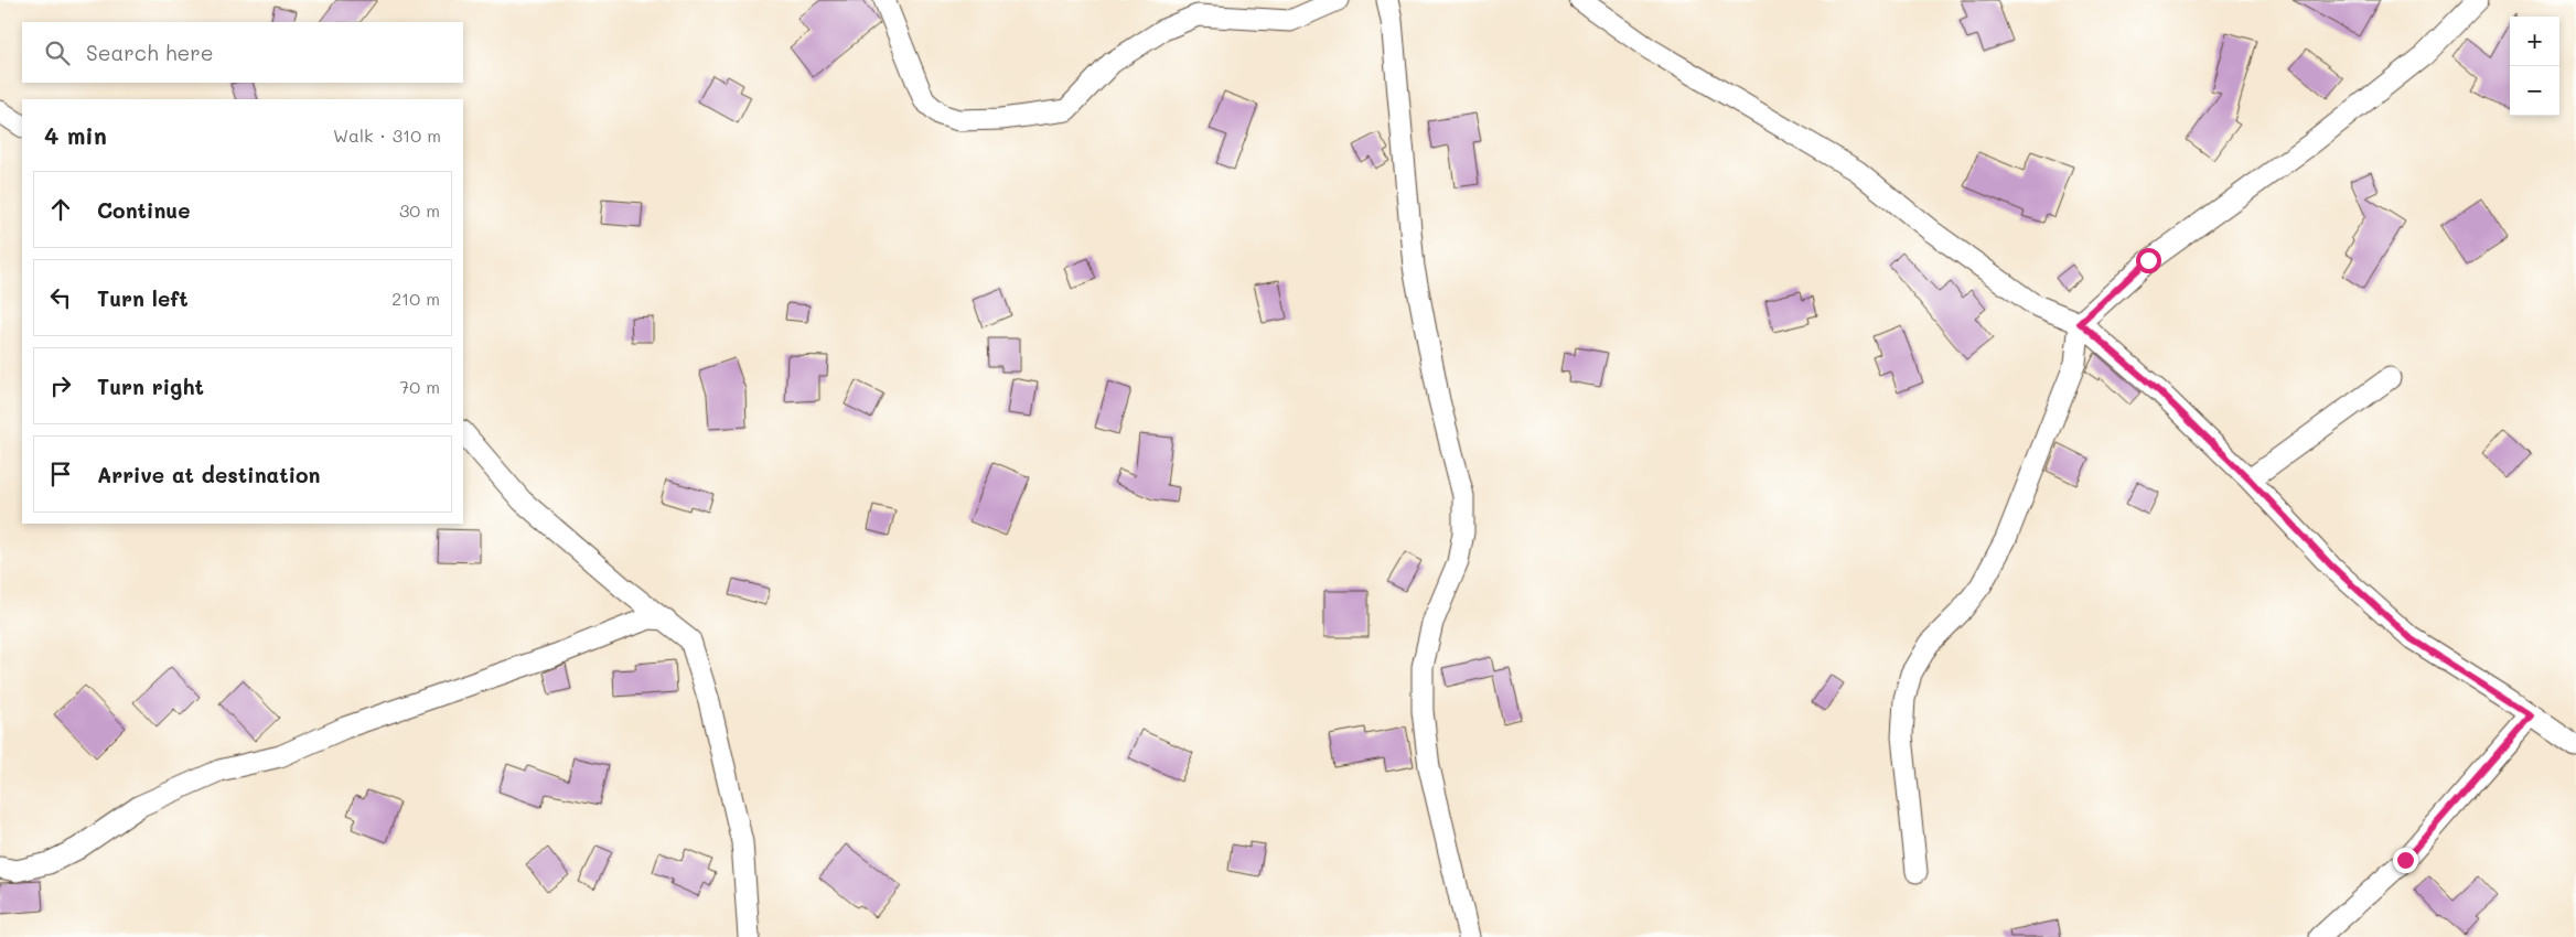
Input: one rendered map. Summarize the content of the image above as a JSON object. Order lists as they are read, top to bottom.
{
  "page": {
    "map_buttons": ["+", "−"],
    "search": "Search here",
    "heading": ["4 min", "Walk · 310 m"],
    "list": [
      ["Continue", "30 m"],
      ["Turn left", "210 m"],
      ["Turn right", "70 m"],
      "Arrive at destination"
    ]
  }
}
